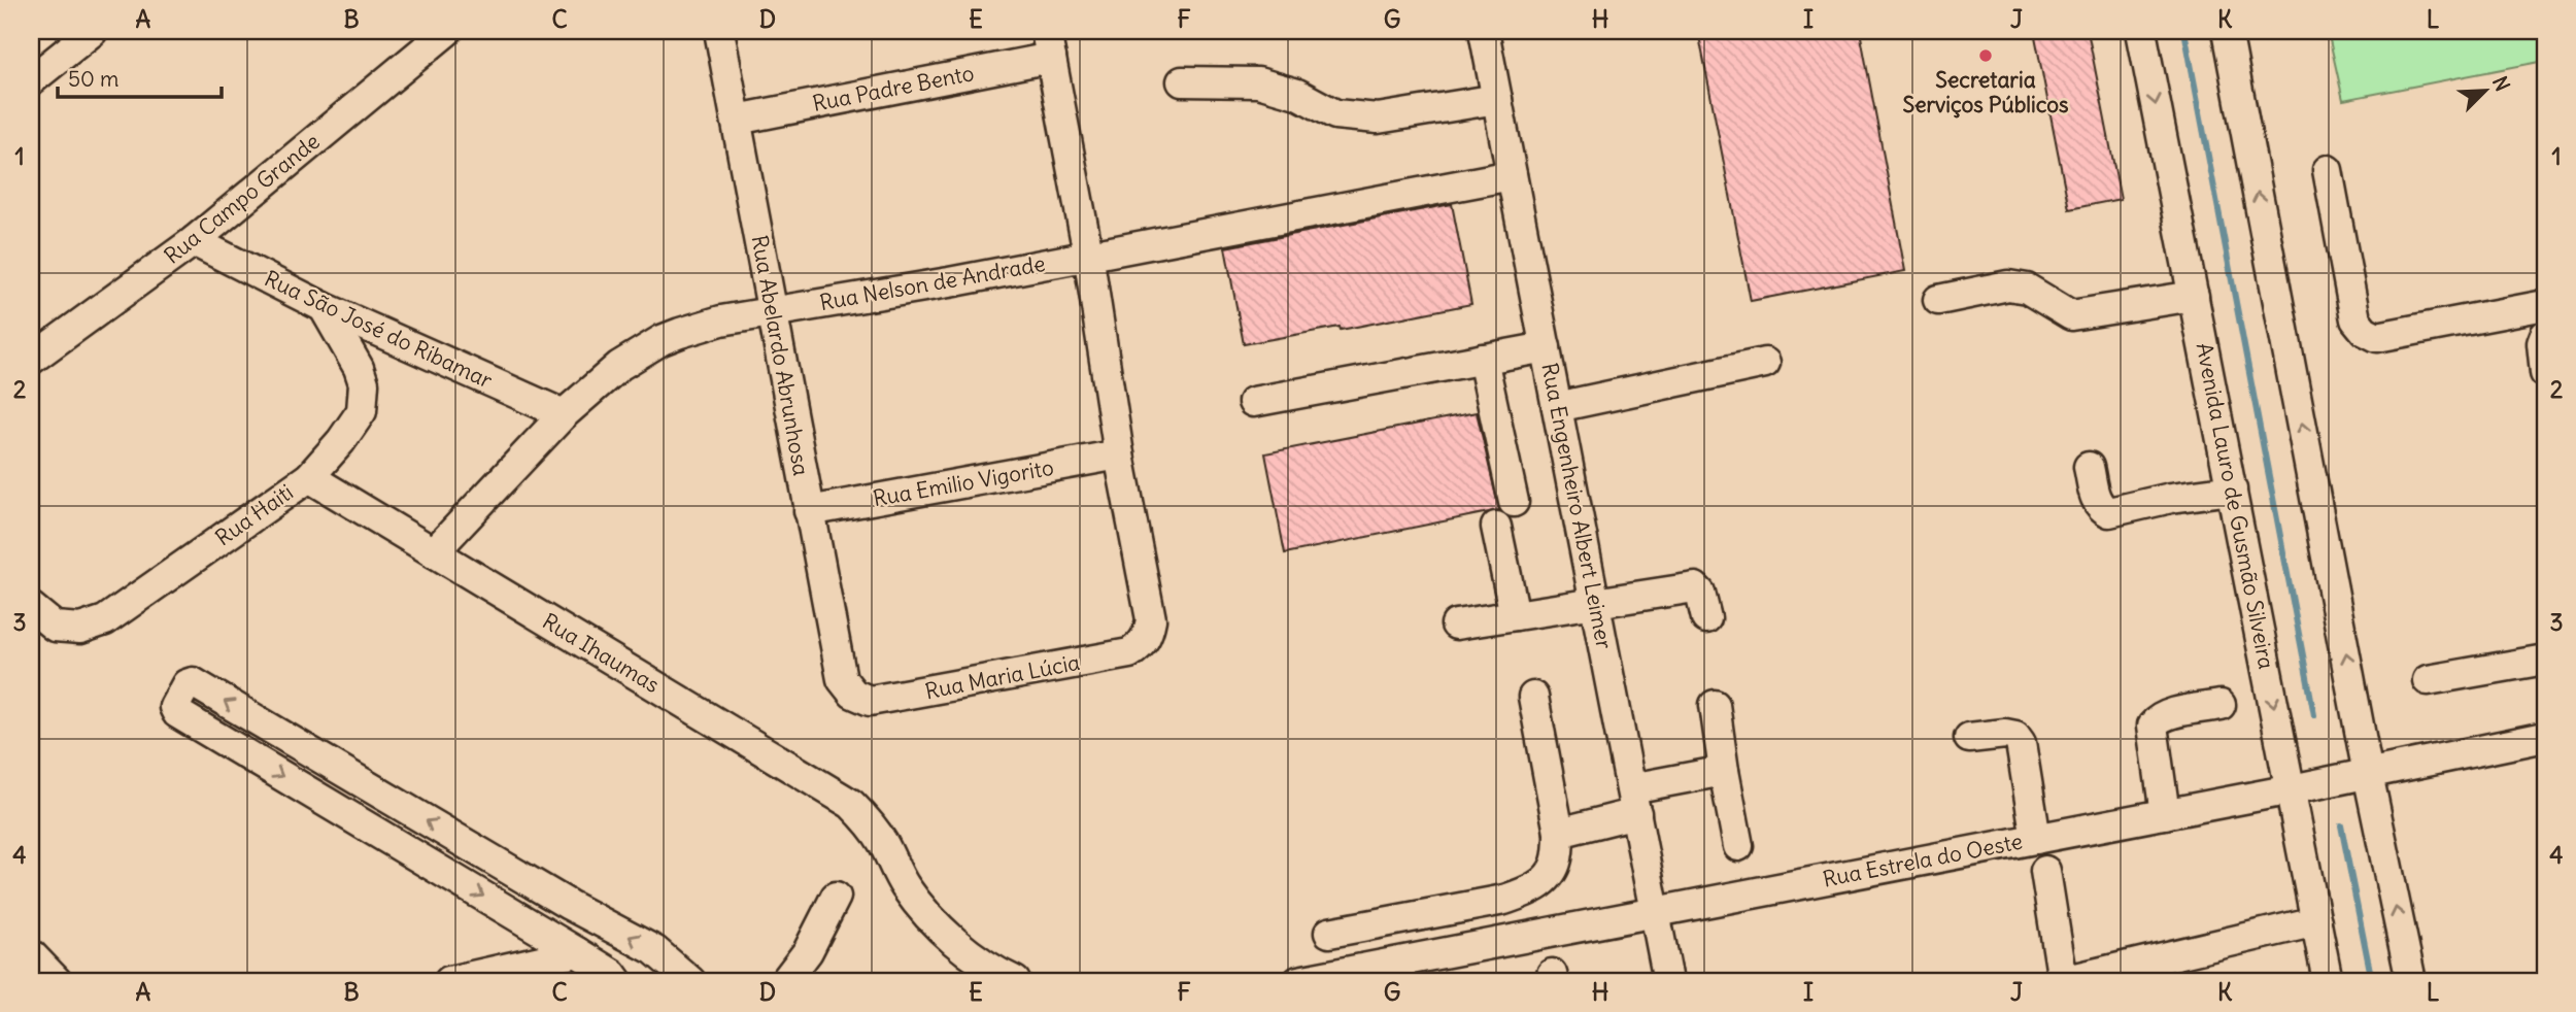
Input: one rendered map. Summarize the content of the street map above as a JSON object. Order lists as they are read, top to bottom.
{
  "streets": {
    "street": [
      "Rua Padre Bento",
      "Rua Campo Grande",
      "Rua Nelson de Andrade",
      "Rua São José do Ribamar",
      "Rua Abelardo Abrunhosa",
      "Rua Emilio Vigorito",
      "Rua Engenheiro Albert Leimer",
      "Avenida Lauro de Gusmão Silveira",
      "Rua Haiti",
      "Rua Ihaumas",
      "Rua Maria Lúcia",
      "Rua Estrela do Oeste"
    ]
  },
  "crossings": [
    ["Rua Padre Bento", "Rua Abelardo Abrunhosa"],
    ["Rua Campo Grande", "Rua São José do Ribamar"],
    ["Rua Nelson de Andrade", "Rua São José do Ribamar"],
    ["Rua Nelson de Andrade", "Rua Abelardo Abrunhosa"],
    ["Rua Nelson de Andrade", "Rua Engenheiro Albert Leimer"],
    ["Rua Nelson de Andrade", "Rua Ihaumas"],
    ["Rua São José do Ribamar", "Rua Haiti"],
    ["Rua Abelardo Abrunhosa", "Rua Emilio Vigorito"],
    ["Rua Abelardo Abrunhosa", "Rua Maria Lúcia"],
    ["Rua Emilio Vigorito", "Rua Maria Lúcia"],
    ["Rua Engenheiro Albert Leimer", "Rua Estrela do Oeste"],
    ["Avenida Lauro de Gusmão Silveira", "Rua Estrela do Oeste"],
    ["Rua Haiti", "Rua Ihaumas"]
  ],
  "places": ["Secretaria Serviços Públicos"],
  "scale_bar": "50 m",
  "north": "top right",
  "grid": {
    "columns": [
      "A",
      "B",
      "C",
      "D",
      "E",
      "F",
      "G",
      "H",
      "I",
      "J",
      "K",
      "L"
    ],
    "rows": [
      "1",
      "2",
      "3",
      "4"
    ]
  }
}
